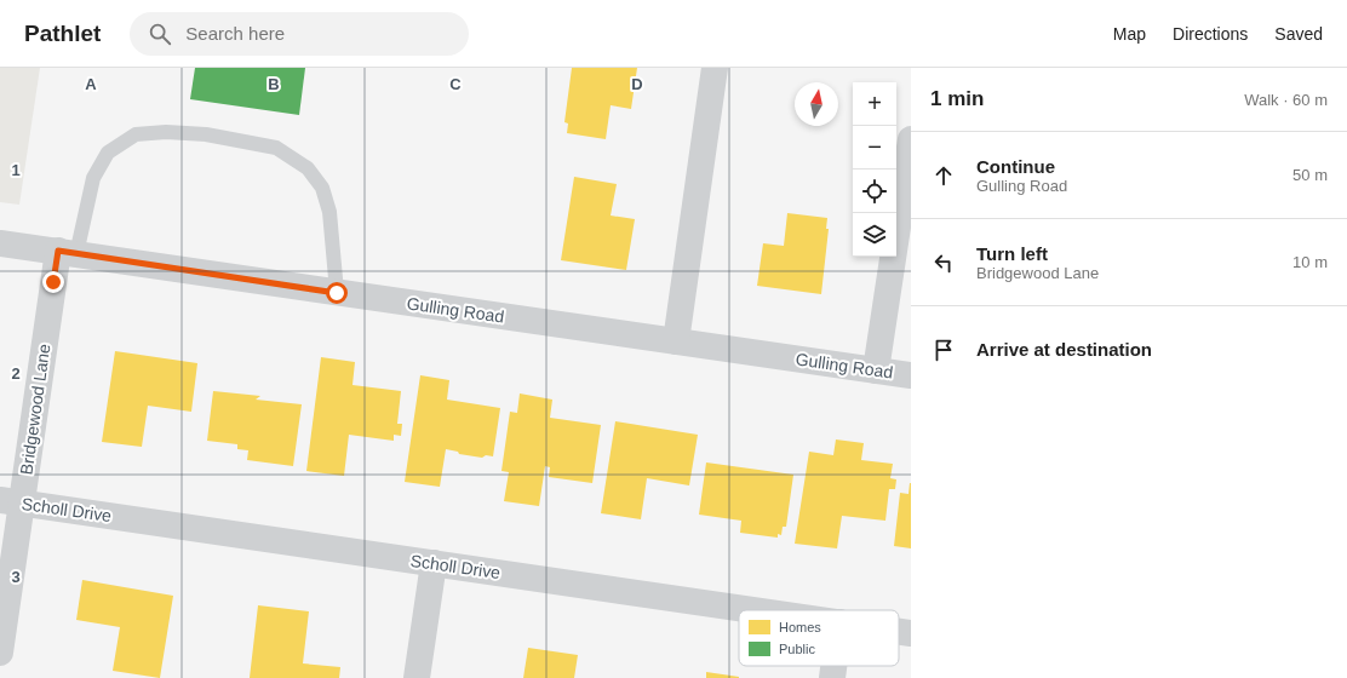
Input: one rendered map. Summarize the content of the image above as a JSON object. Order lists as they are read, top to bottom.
{
  "streets": {
    "street": ["Gulling Road", "Bridgewood Lane", "Scholl Drive"]
  },
  "crossings": [
    ["Gulling Road", "Bridgewood Lane"],
    ["Bridgewood Lane", "Scholl Drive"]
  ],
  "legend": ["Homes", "Public"],
  "north": "top",
  "page": {
    "header": "Pathlet",
    "search": "Search here",
    "nav": ["Map", "Directions", "Saved"],
    "heading": ["1 min", "Walk · 60 m"],
    "map_buttons": ["+", "−"],
    "list": [
      ["Continue", "Gulling Road", "50 m"],
      ["Turn left", "Bridgewood Lane", "10 m"],
      "Arrive at destination"
    ]
  },
  "grid": {
    "columns": [
      "A",
      "B",
      "C",
      "D"
    ],
    "rows": ["1", "2", "3"]
  }
}
